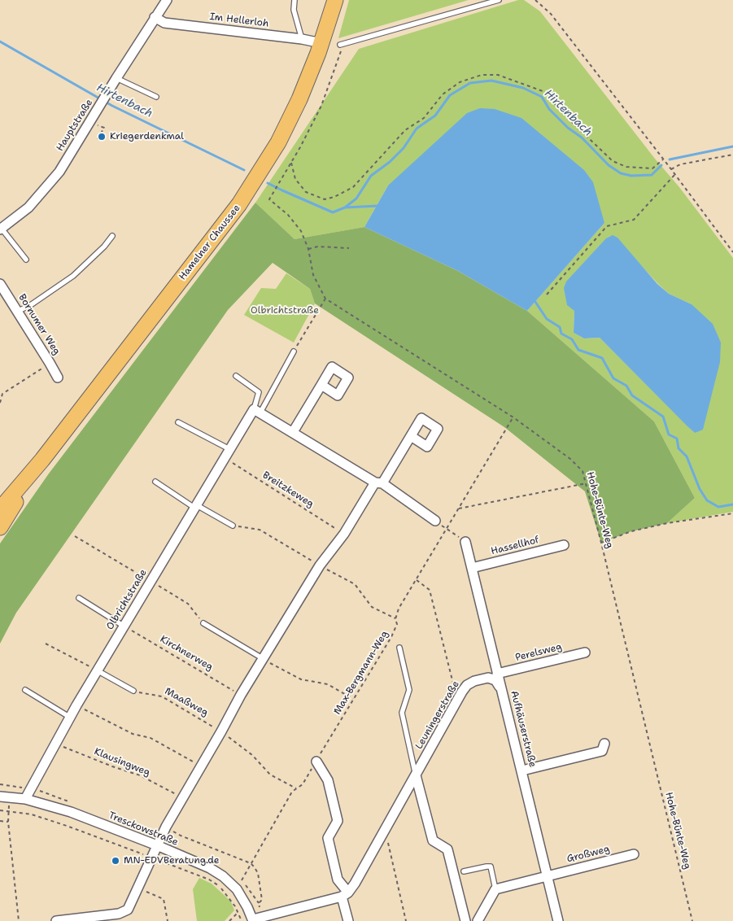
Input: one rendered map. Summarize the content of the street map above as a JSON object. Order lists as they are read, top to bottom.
{
  "streets": {
    "main road": ["Hamelner Chaussee"],
    "street": [
      "Im Hellerloh",
      "Hauptstraße",
      "Bornumer Weg",
      "Hassellhof",
      "Olbrichtstraße",
      "Perelsweg",
      "Leuningerstraße",
      "Aufhäuserstraße",
      "Tresckowstraße",
      "Großweg"
    ],
    "path": [
      "Breitzkeweg",
      "Hohe-Bünte-Weg",
      "Kirchnerweg",
      "Max-Bergmann-Weg",
      "Maaßweg",
      "Klausingweg"
    ]
  },
  "crossings": [
    ["Im Hellerloh", "Hauptstraße"],
    ["Im Hellerloh", "Hamelner Chaussee"],
    ["Breitzkeweg", "Olbrichtstraße"],
    ["Hohe-Bünte-Weg", "Max-Bergmann-Weg"],
    ["Hassellhof", "Aufhäuserstraße"],
    ["Olbrichtstraße", "Kirchnerweg"],
    ["Olbrichtstraße", "Klausingweg"],
    ["Olbrichtstraße", "Tresckowstraße"],
    ["Perelsweg", "Aufhäuserstraße"],
    ["Max-Bergmann-Weg", "Maaßweg"],
    ["Max-Bergmann-Weg", "Tresckowstraße"],
    ["Leuningerstraße", "Aufhäuserstraße"],
    ["Aufhäuserstraße", "Großweg"]
  ],
  "water": ["Hirtenbach"],
  "parks": ["Olbrichtstraße"],
  "places": ["Kriegerdenkmal", "MN-EDVBeratung.de"]
}
